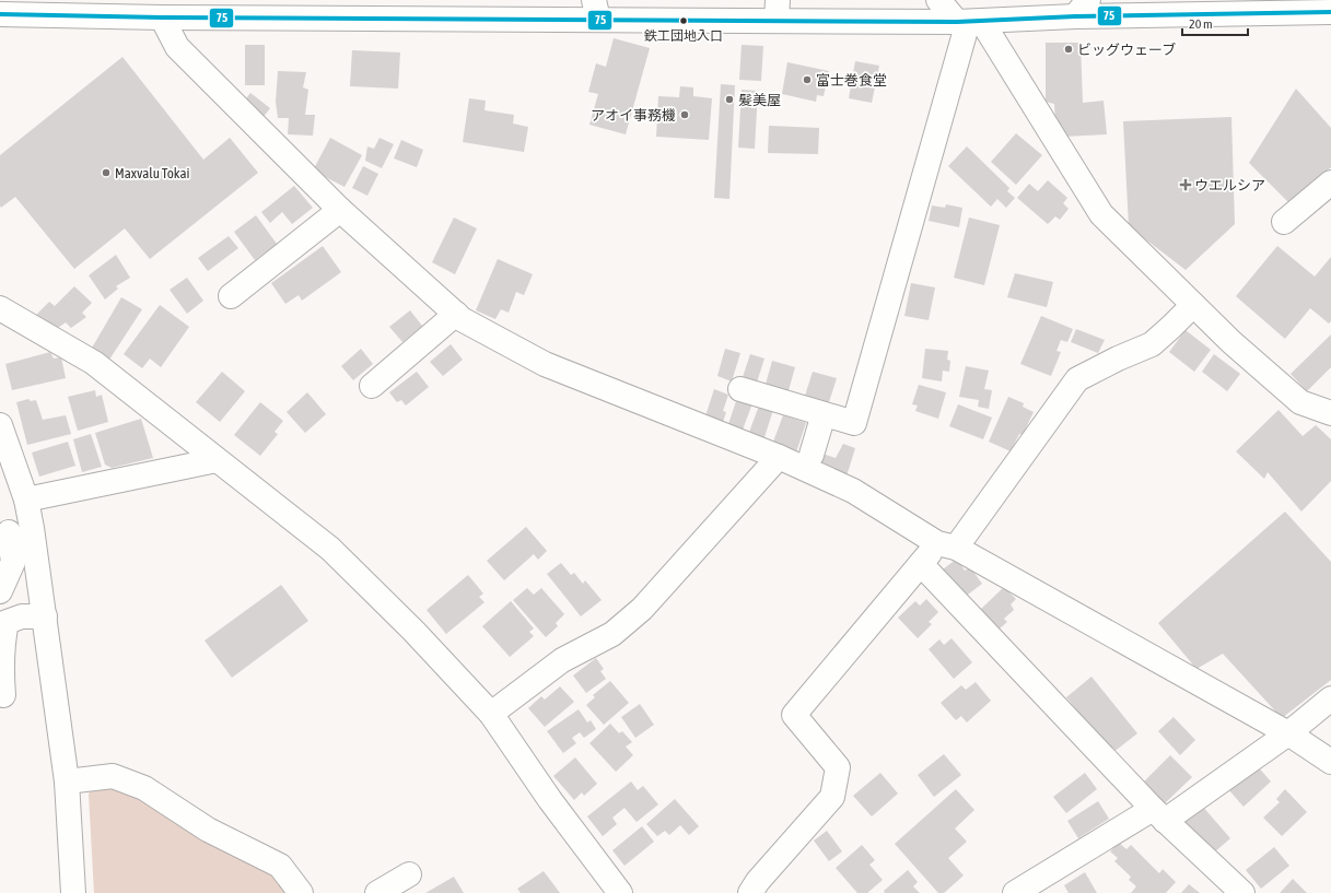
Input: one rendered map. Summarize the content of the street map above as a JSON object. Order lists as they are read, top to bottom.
{
  "places": {
    "other": [
      "鉄工団地入口",
      "ビッグウェーブ",
      "富士巻食堂",
      "髪美屋",
      "アオイ事務機",
      "Maxvalu Tokai"
    ],
    "health": ["ウエルシア"]
  },
  "lines": ["transit line 75"],
  "scale_bar": "20 m"
}
